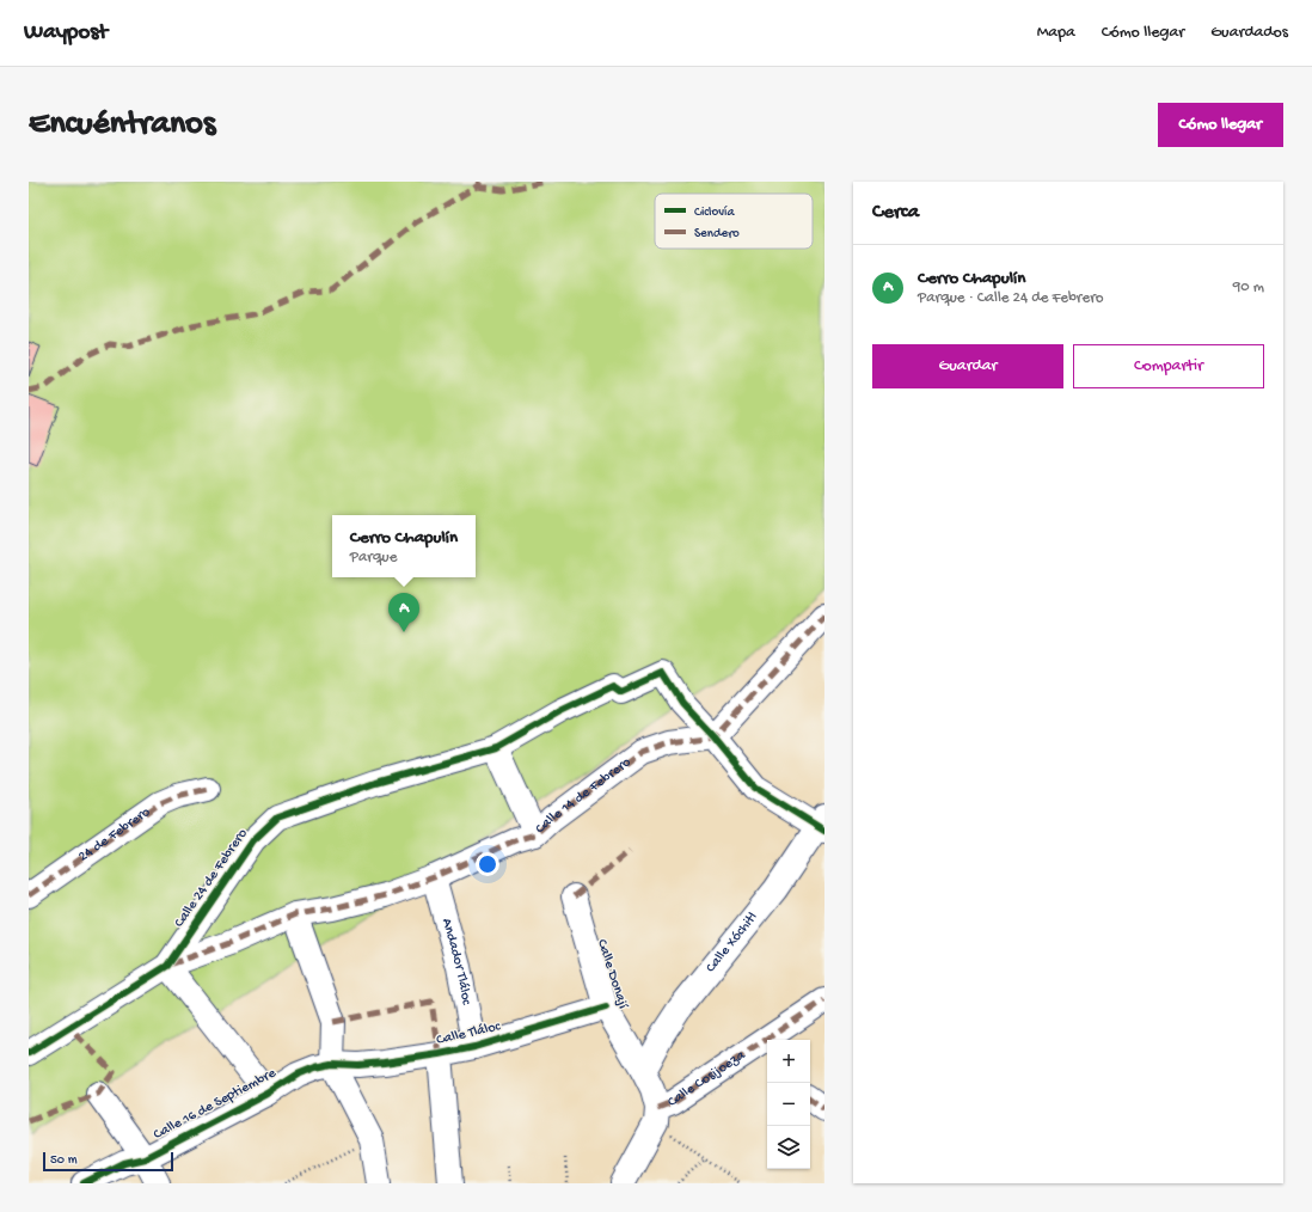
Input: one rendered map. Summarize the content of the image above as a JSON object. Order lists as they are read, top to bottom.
{
  "streets": {
    "street": [
      "Calle 14 de Febrero",
      "24 de Febrero",
      "Calle 24 de Febrero",
      "Calle Xóchitl",
      "Andador Tláloc",
      "Calle Donají",
      "Calle Tláloc",
      "Calle Cosijoeza",
      "Calle 16 de Septiembre"
    ]
  },
  "crossings": [
    ["Calle 14 de Febrero", "Calle 24 de Febrero"],
    ["Calle 14 de Febrero", "Andador Tláloc"],
    ["Calle Xóchitl", "Calle Donají"],
    ["Andador Tláloc", "Calle Tláloc"],
    ["Calle Donají", "Calle Tláloc"],
    ["Calle Donají", "Calle Cosijoeza"],
    ["Calle Tláloc", "Calle 16 de Septiembre"]
  ],
  "legend": ["Ciclovía", "Sendero"],
  "scale_bar": "50 m",
  "page": {
    "header": "Waypost",
    "nav": ["Mapa", "Cómo llegar", "Guardados"],
    "buttons": [
      "Cómo llegar",
      ["Guardar", "Compartir"]
    ],
    "title": "Encuéntranos",
    "heading": "Cerca",
    "list": [
      {
        "mark": "A",
        "name": "Cerro Chapulín",
        "note": "Parque · Calle 24 de Febrero",
        "value": "90 m"
      }
    ],
    "popup": ["Cerro Chapulín", "Parque"],
    "pins": "A",
    "map_buttons": ["+", "−"],
    "scale": "50 m"
  }
}
